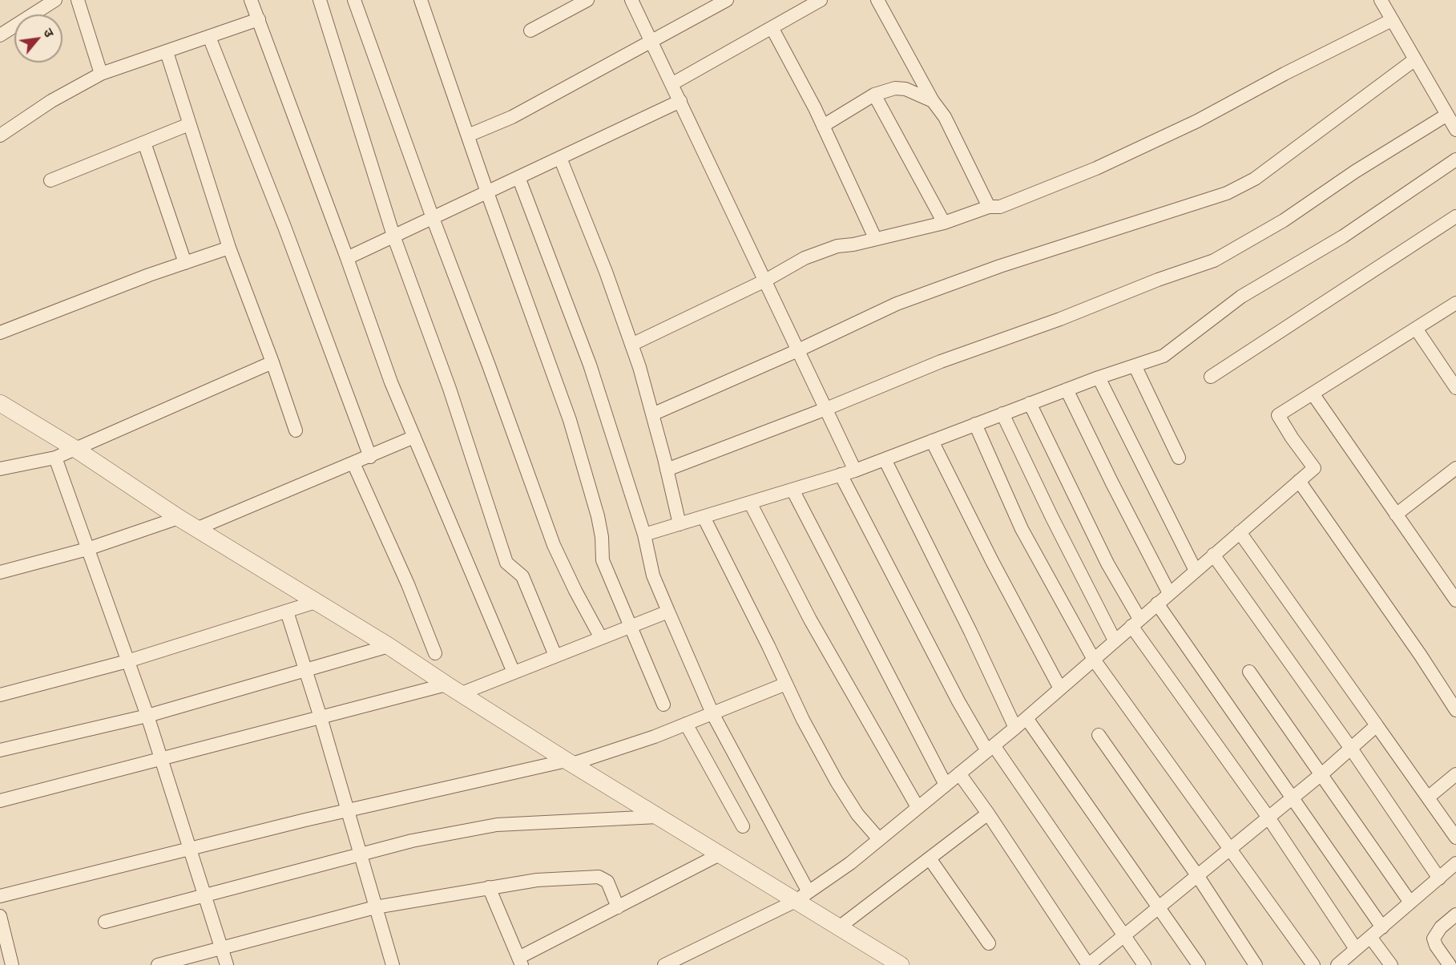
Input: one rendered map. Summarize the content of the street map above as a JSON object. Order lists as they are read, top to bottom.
{
  "north": "top right"
}
